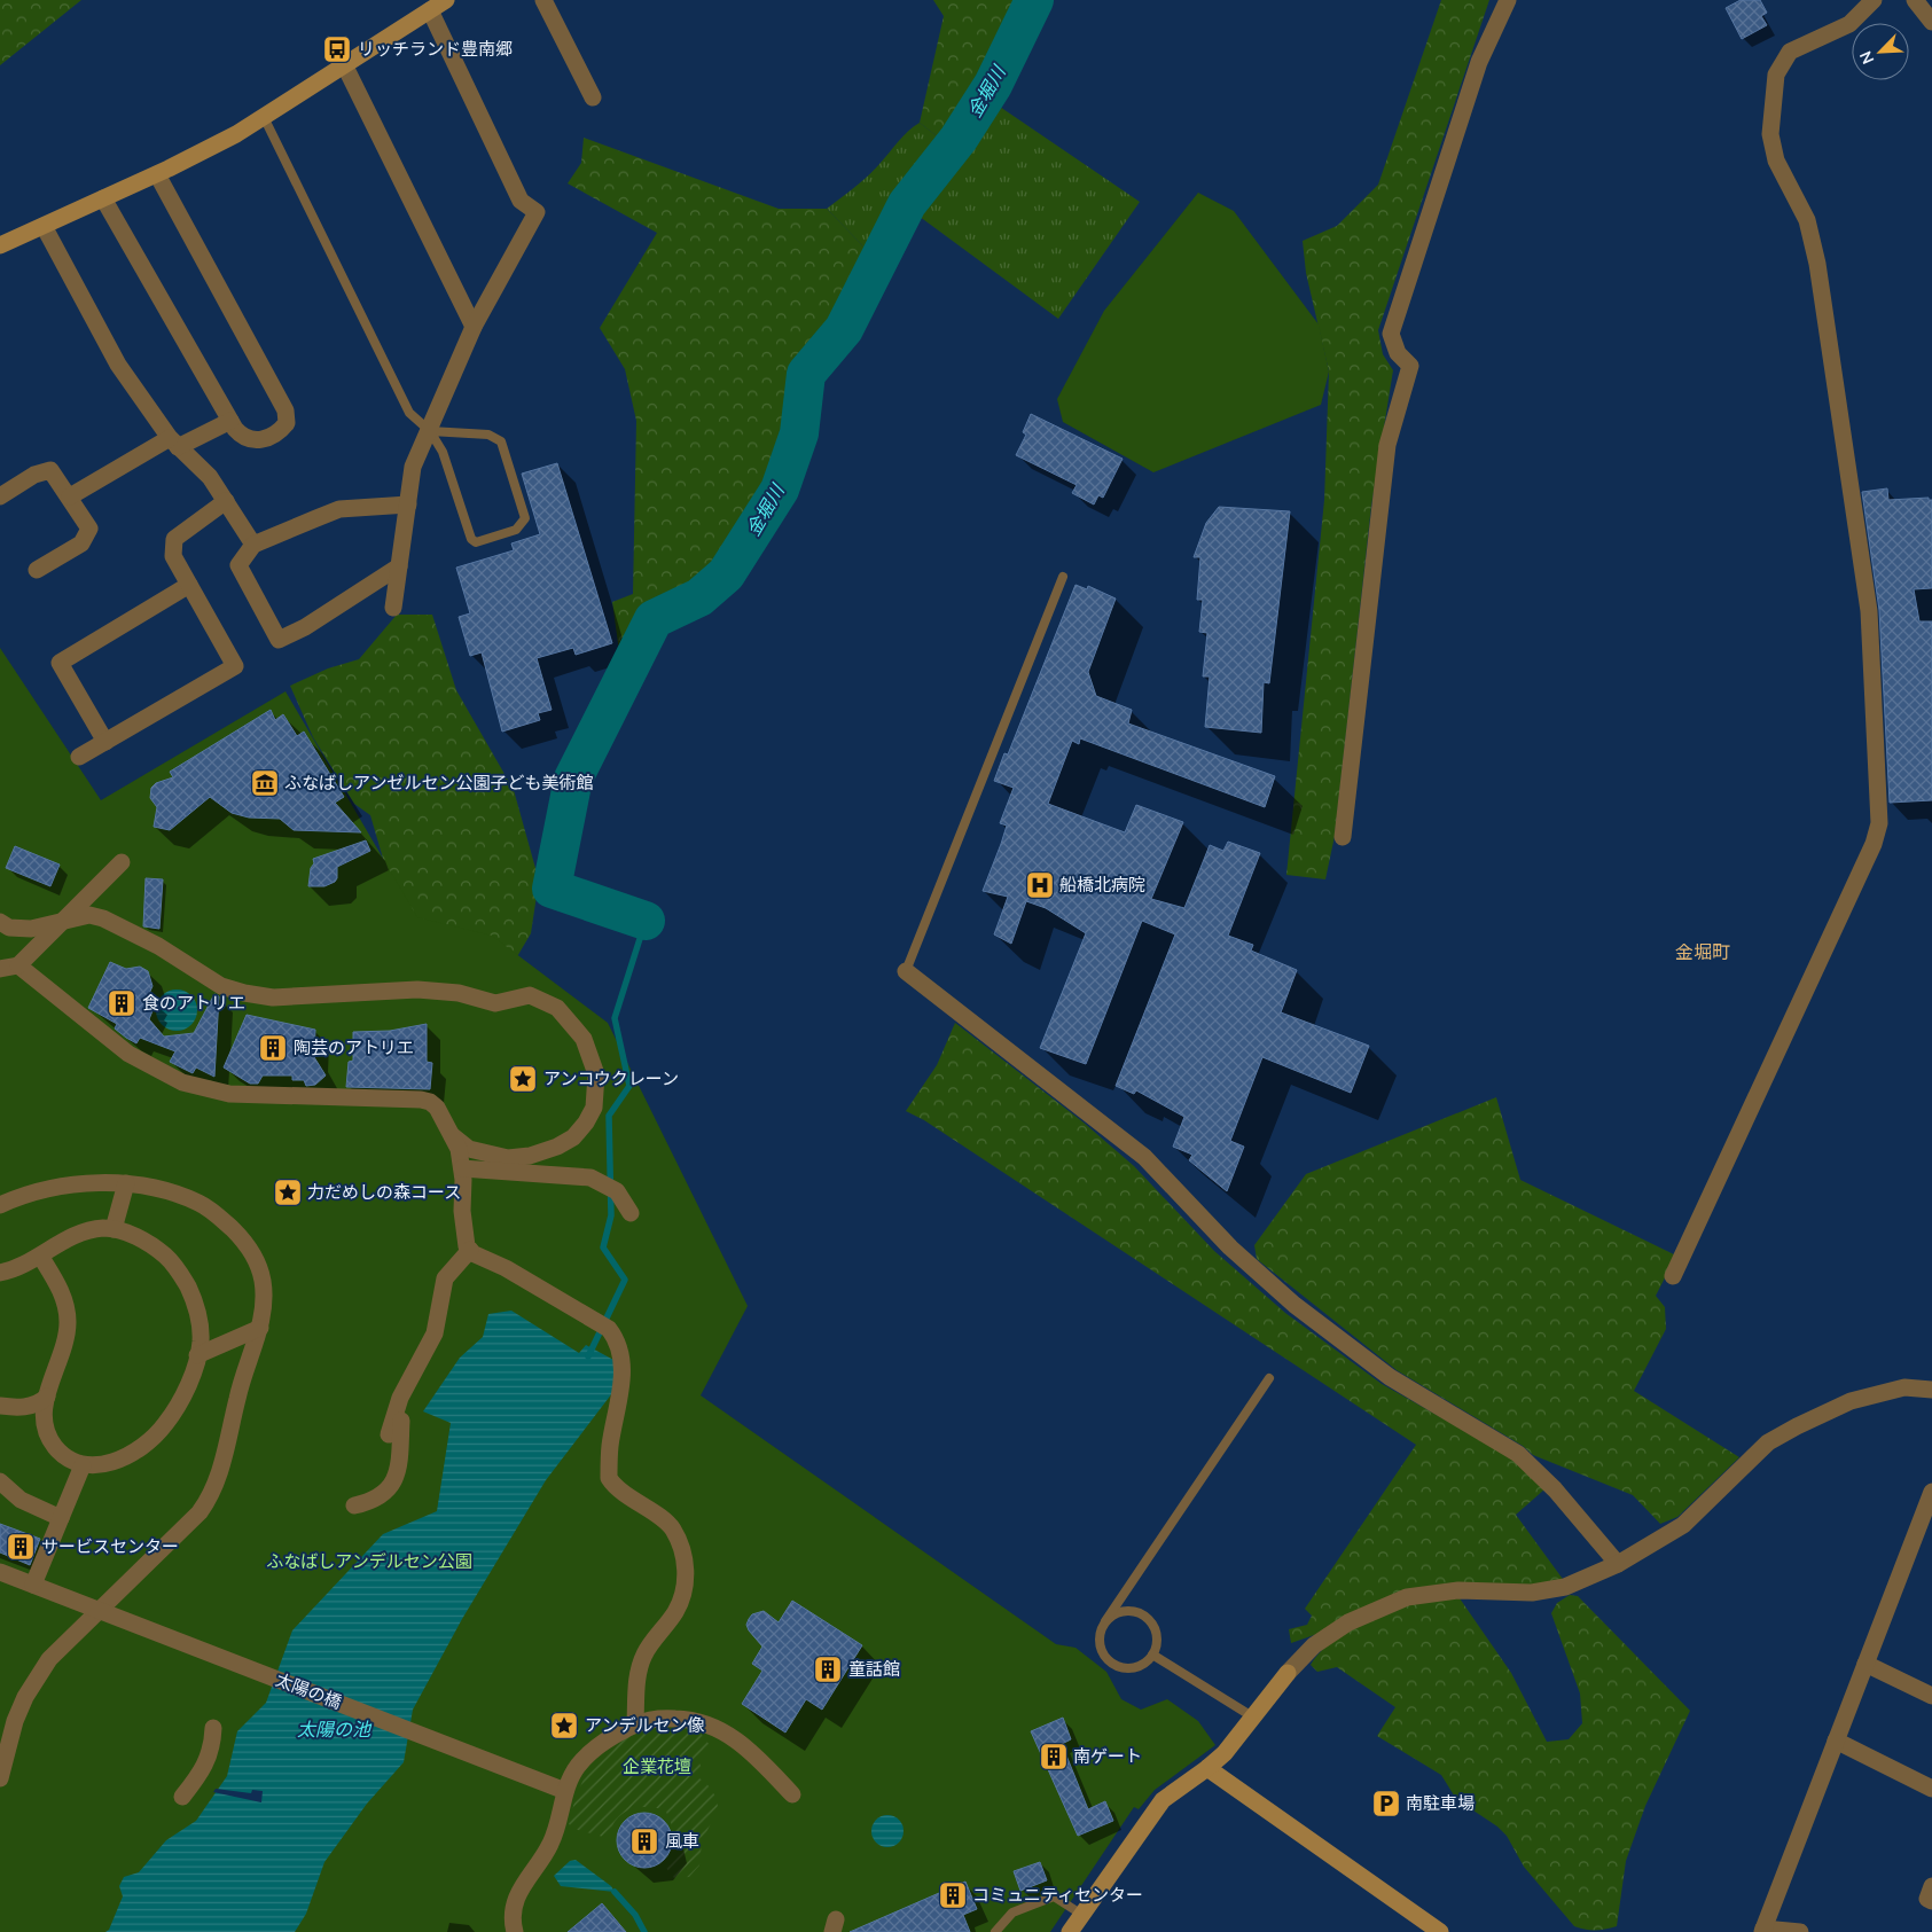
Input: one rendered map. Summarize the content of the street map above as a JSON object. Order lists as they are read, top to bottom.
{
  "streets": {
    "street": ["太陽の橋"]
  },
  "districts": ["金堀町"],
  "water": ["金堀川", "太陽の池"],
  "parks": ["ふなばしアンデルセン公園", "企業花壇"],
  "places": {
    "bus stop": ["リッチランド豊南郷"],
    "museum": ["ふなばしアンゼルセン公園子ども美術館"],
    "hospital": ["船橋北病院"],
    "building": [
      "食のアトリエ",
      "陶芸のアトリエ",
      "サービスセンター",
      "童話館",
      "南ゲート",
      "風車",
      "コミュニティセンター"
    ],
    "place": ["アンコウクレーン", "力だめしの森コース", "アンデルセン像"],
    "parking": ["南駐車場"]
  },
  "north": "bottom left"
}
